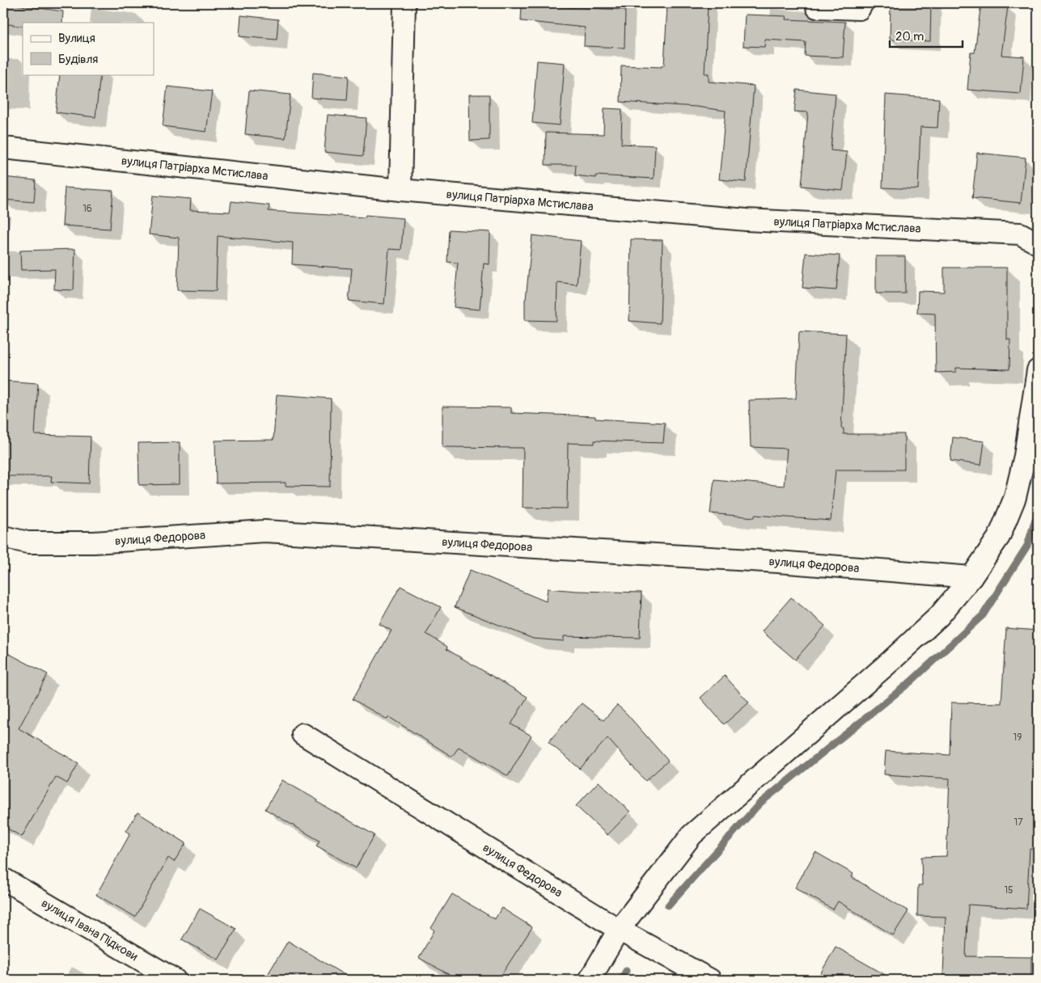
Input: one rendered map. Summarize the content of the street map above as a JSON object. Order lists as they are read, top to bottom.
{
  "streets": {
    "street": ["вулиця Патріарха Мстислава", "вулиця Федорова", "вулиця Івана Підкови"]
  },
  "house_numbers": [
    "16",
    "19",
    "17",
    "15"
  ],
  "legend": ["Вулиця", "Будівля"],
  "scale_bar": "20 m"
}
